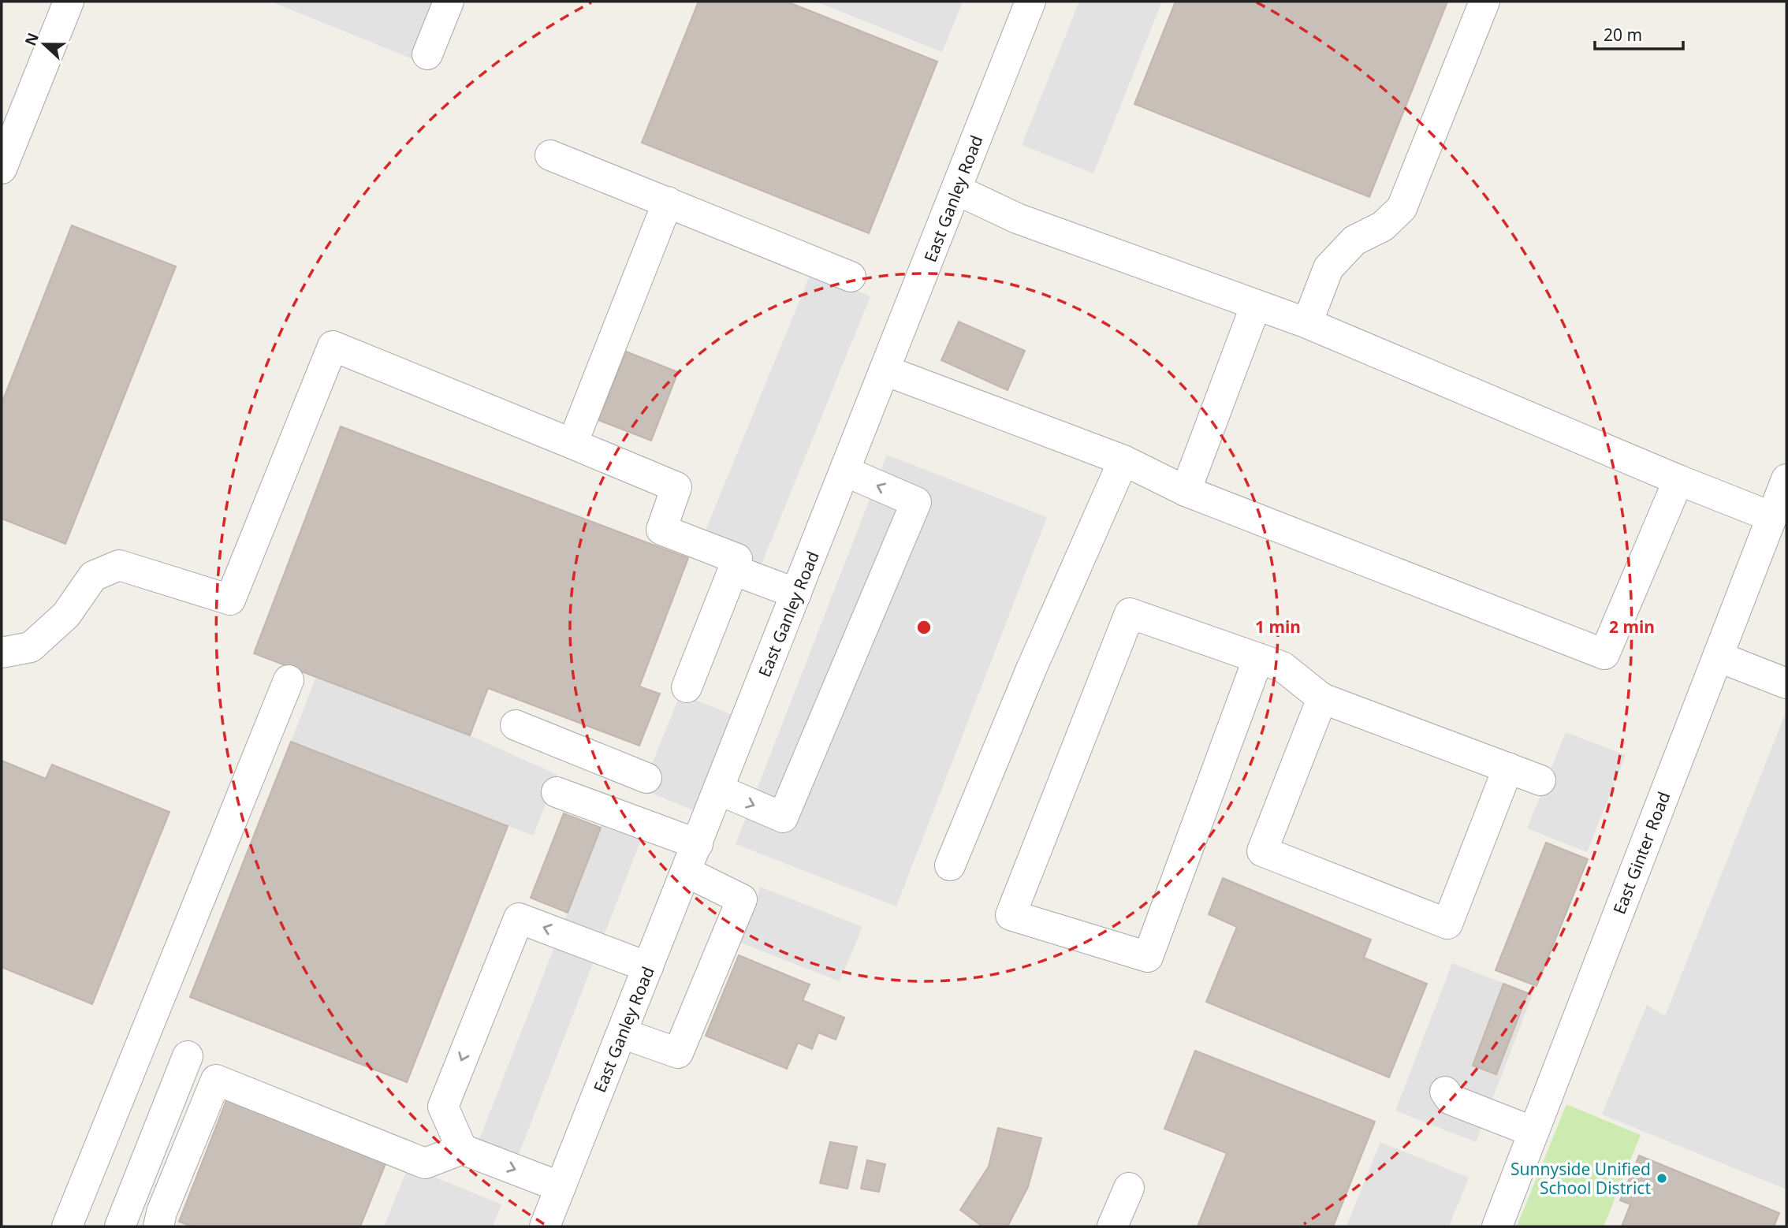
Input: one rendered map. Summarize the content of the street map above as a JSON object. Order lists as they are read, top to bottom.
{
  "streets": {
    "street": ["East Ganley Road", "East Ginter Road"]
  },
  "places": ["Sunnyside Unified School District"],
  "scale_bar": "20 m",
  "north": "left",
  "rings": ["1 min", "2 min"]
}
